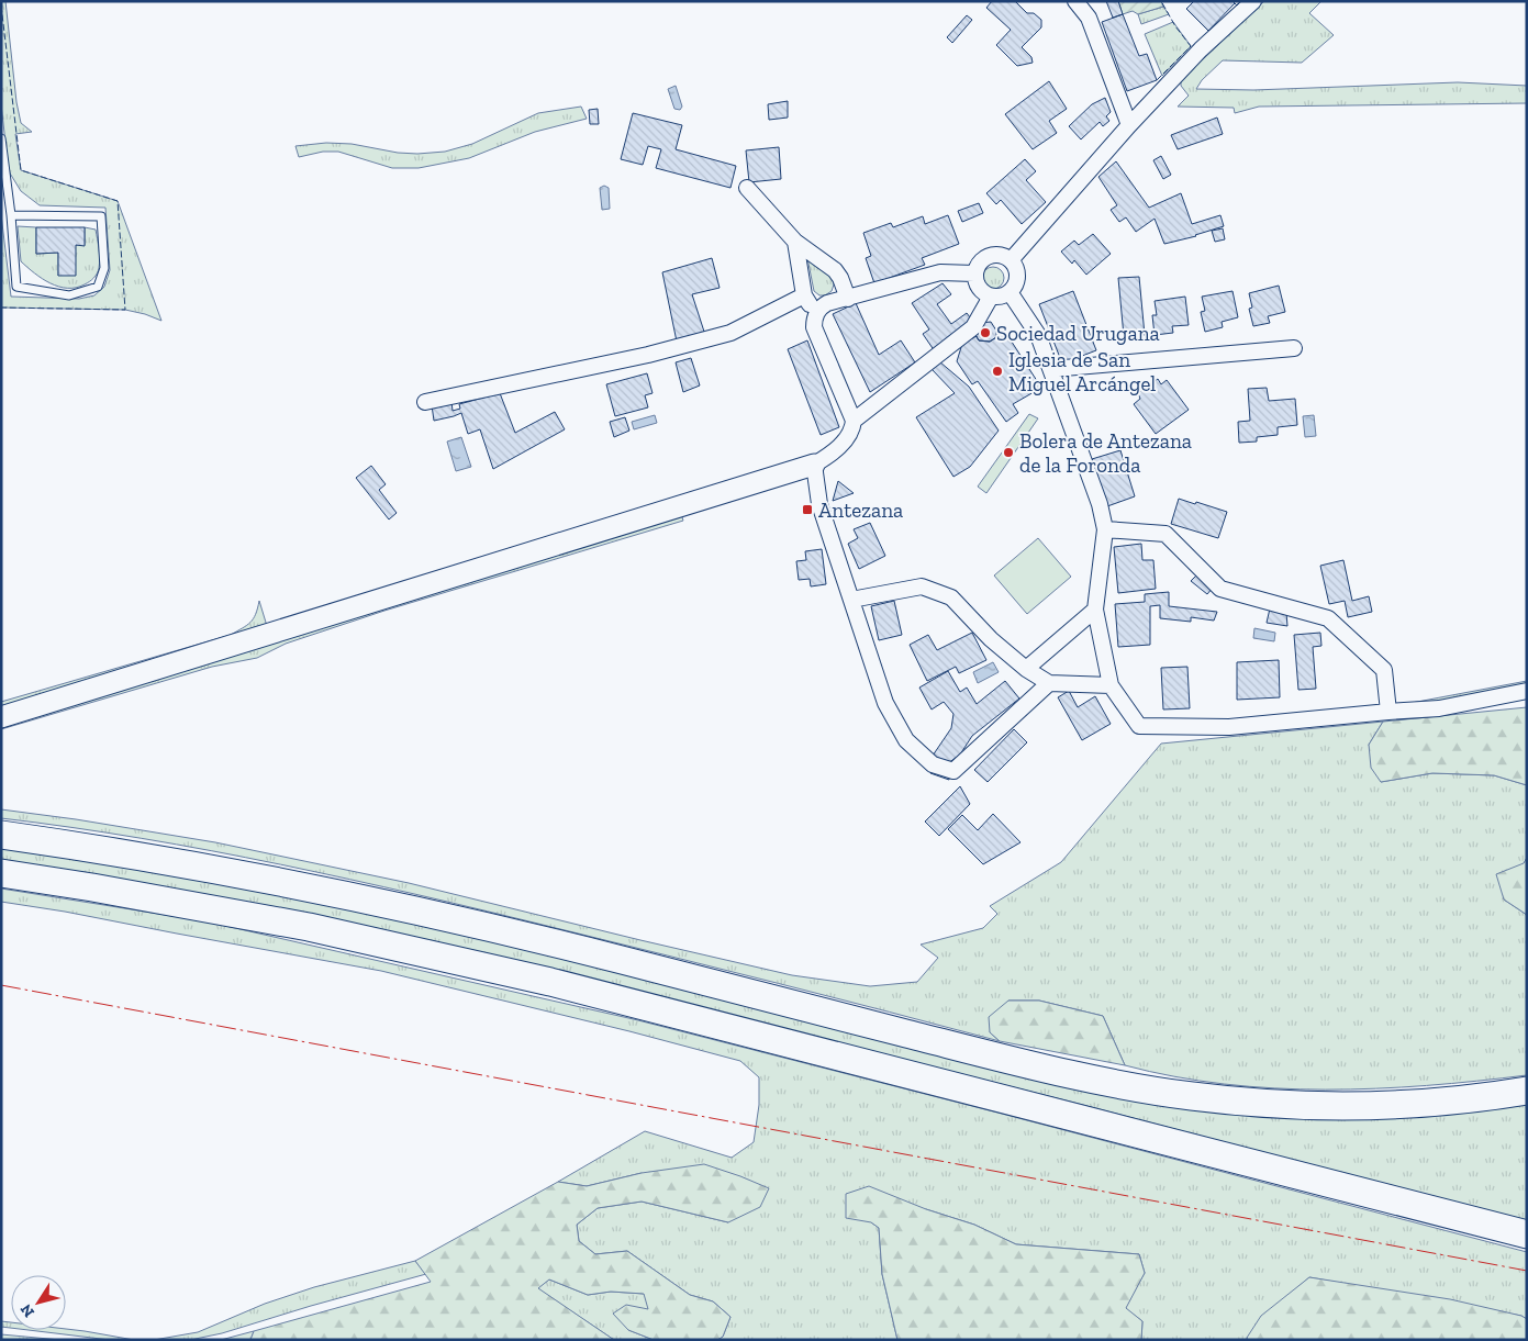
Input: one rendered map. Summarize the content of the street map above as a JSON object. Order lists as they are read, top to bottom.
{
  "places": {
    "other": ["Sociedad Urugana", "Iglesia de San Miguel Arcángel", "Bolera de Antezana de la Foronda"],
    "transit": ["Antezana"]
  },
  "north": "bottom left"
}
